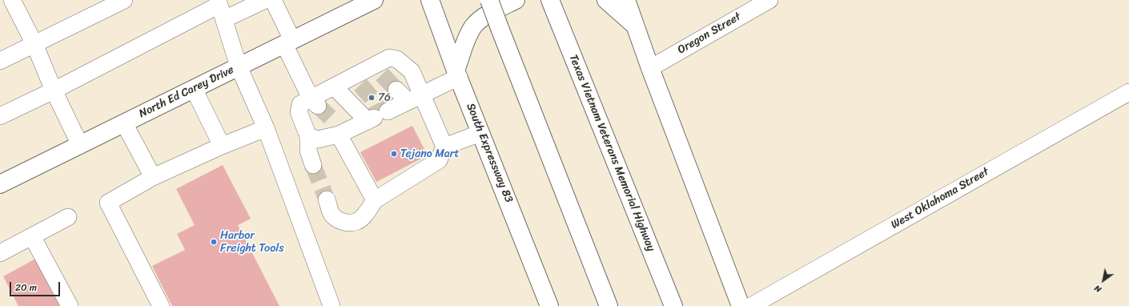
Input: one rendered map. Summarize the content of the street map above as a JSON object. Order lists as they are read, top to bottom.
{
  "streets": {
    "main road": ["North Ed Carey Drive", "South Expressway 83", "Texas Vietnam Veterans Memorial Highway"],
    "street": ["Oregon Street", "West Oklahoma Street"]
  },
  "places": ["76", "Tejano Mart", "Harbor Freight Tools"],
  "scale_bar": "20 m",
  "north": "bottom left"
}
